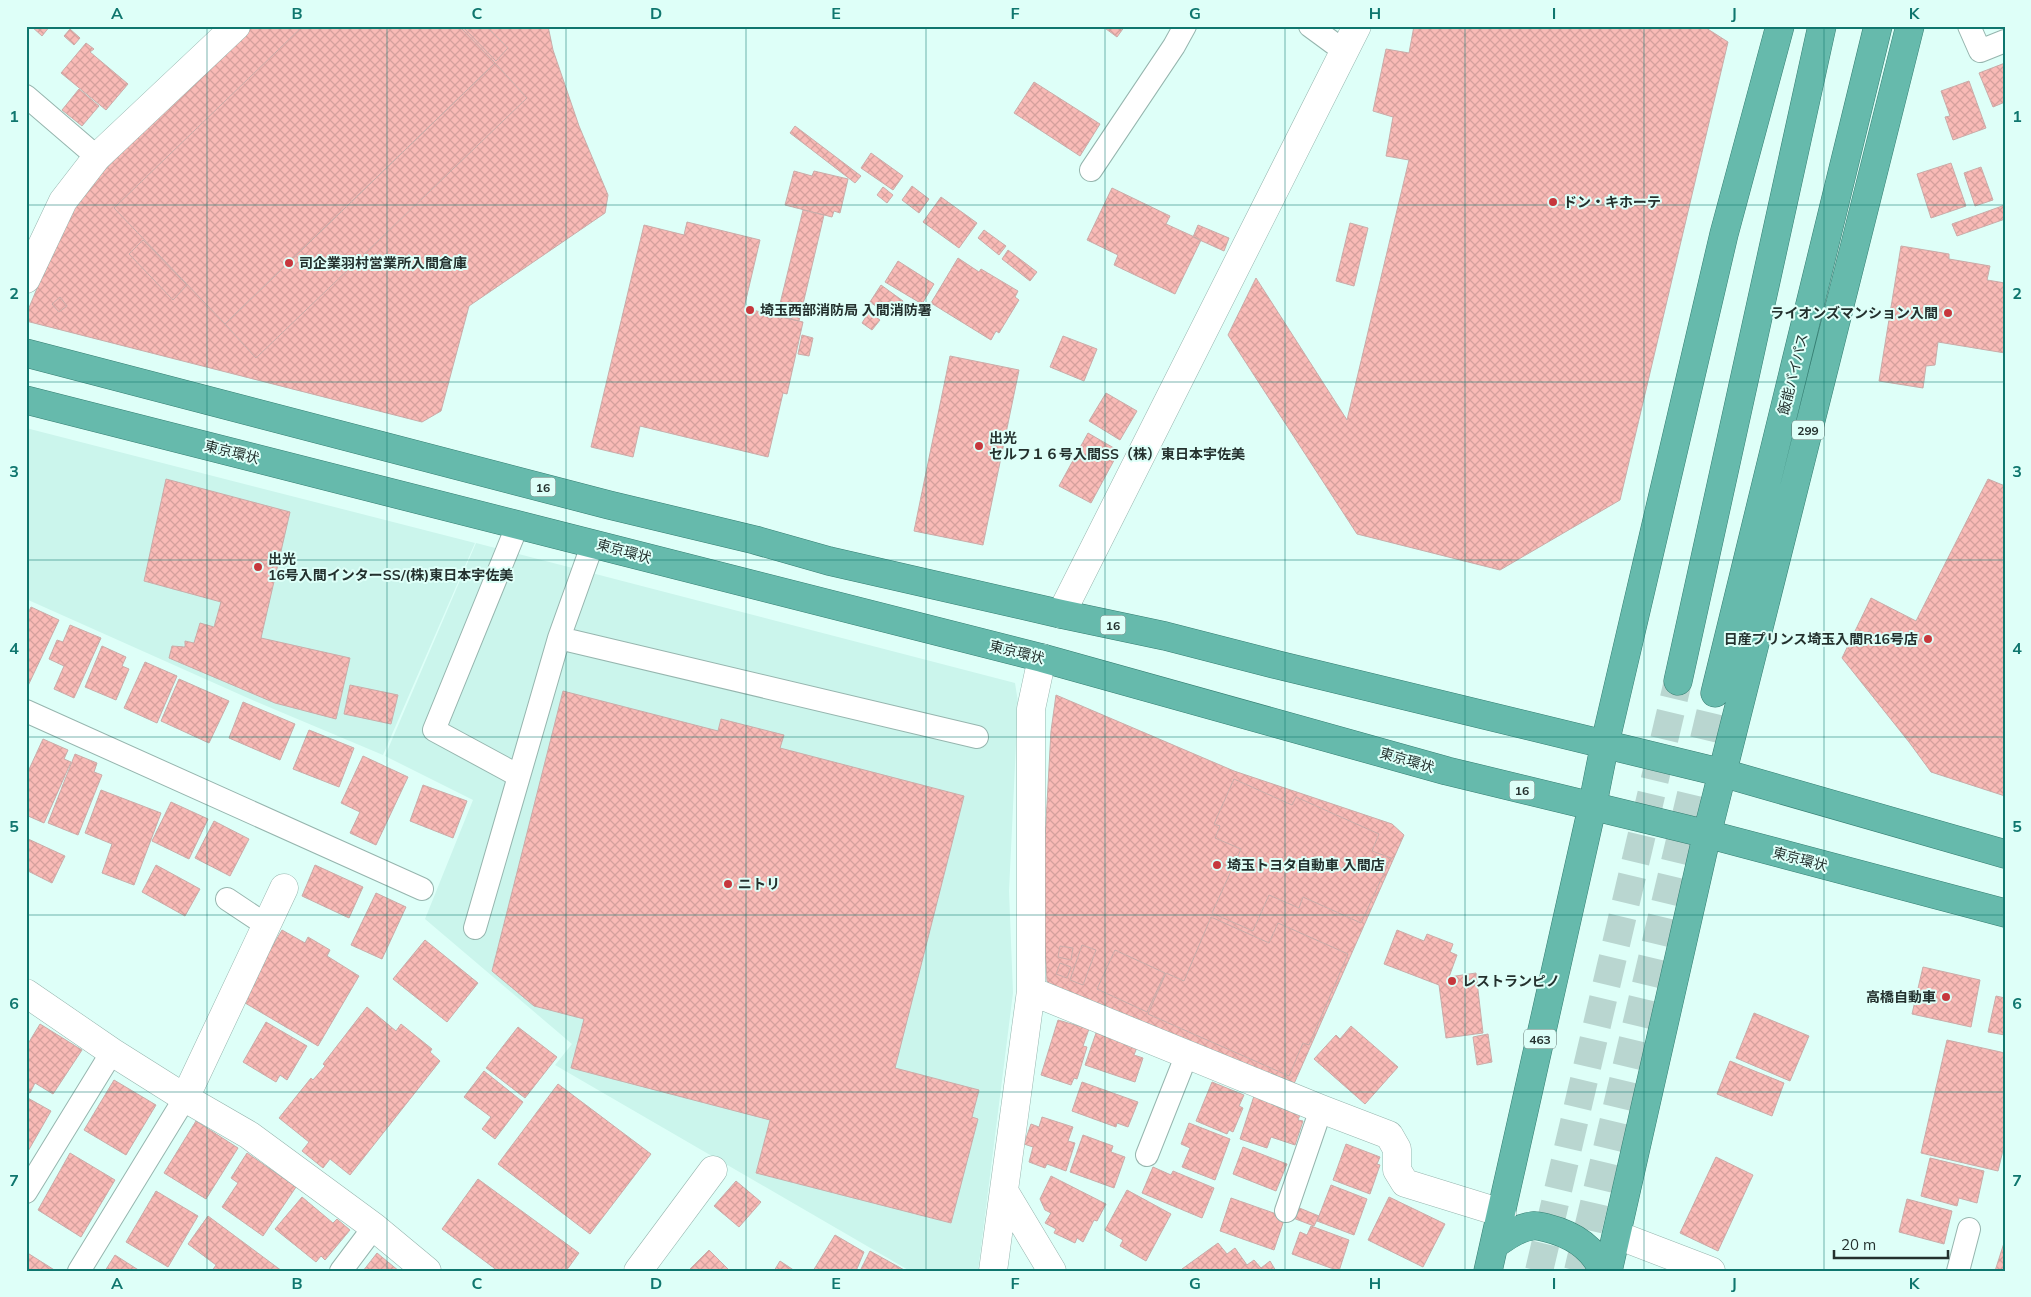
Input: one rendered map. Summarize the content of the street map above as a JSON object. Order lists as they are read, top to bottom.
{
  "streets": {
    "highway": [
      "飯能バイパス",
      "299",
      "東京環状",
      "16",
      "463"
    ]
  },
  "crossings": [
    ["299", "東京環状"],
    ["299", "16"],
    ["東京環状", "463"]
  ],
  "places": [
    "ドン・キホーテ",
    "司企業羽村営業所入間倉庫",
    "埼玉西部消防局 入間消防署",
    "ライオンズマンション入間",
    "出光 セルフ１６号入間SS（株）東日本宇佐美",
    "出光 16号入間インターSS/(株)東日本宇佐美",
    "日産プリンス埼玉入間R16号店",
    "埼玉トヨタ自動車 入間店",
    "ニトリ",
    "レストランピノ",
    "高橋自動車"
  ],
  "scale_bar": "20 m",
  "grid": {
    "columns": [
      "A",
      "B",
      "C",
      "D",
      "E",
      "F",
      "G",
      "H",
      "I",
      "J",
      "K"
    ],
    "rows": [
      "1",
      "2",
      "3",
      "4",
      "5",
      "6",
      "7"
    ]
  }
}
